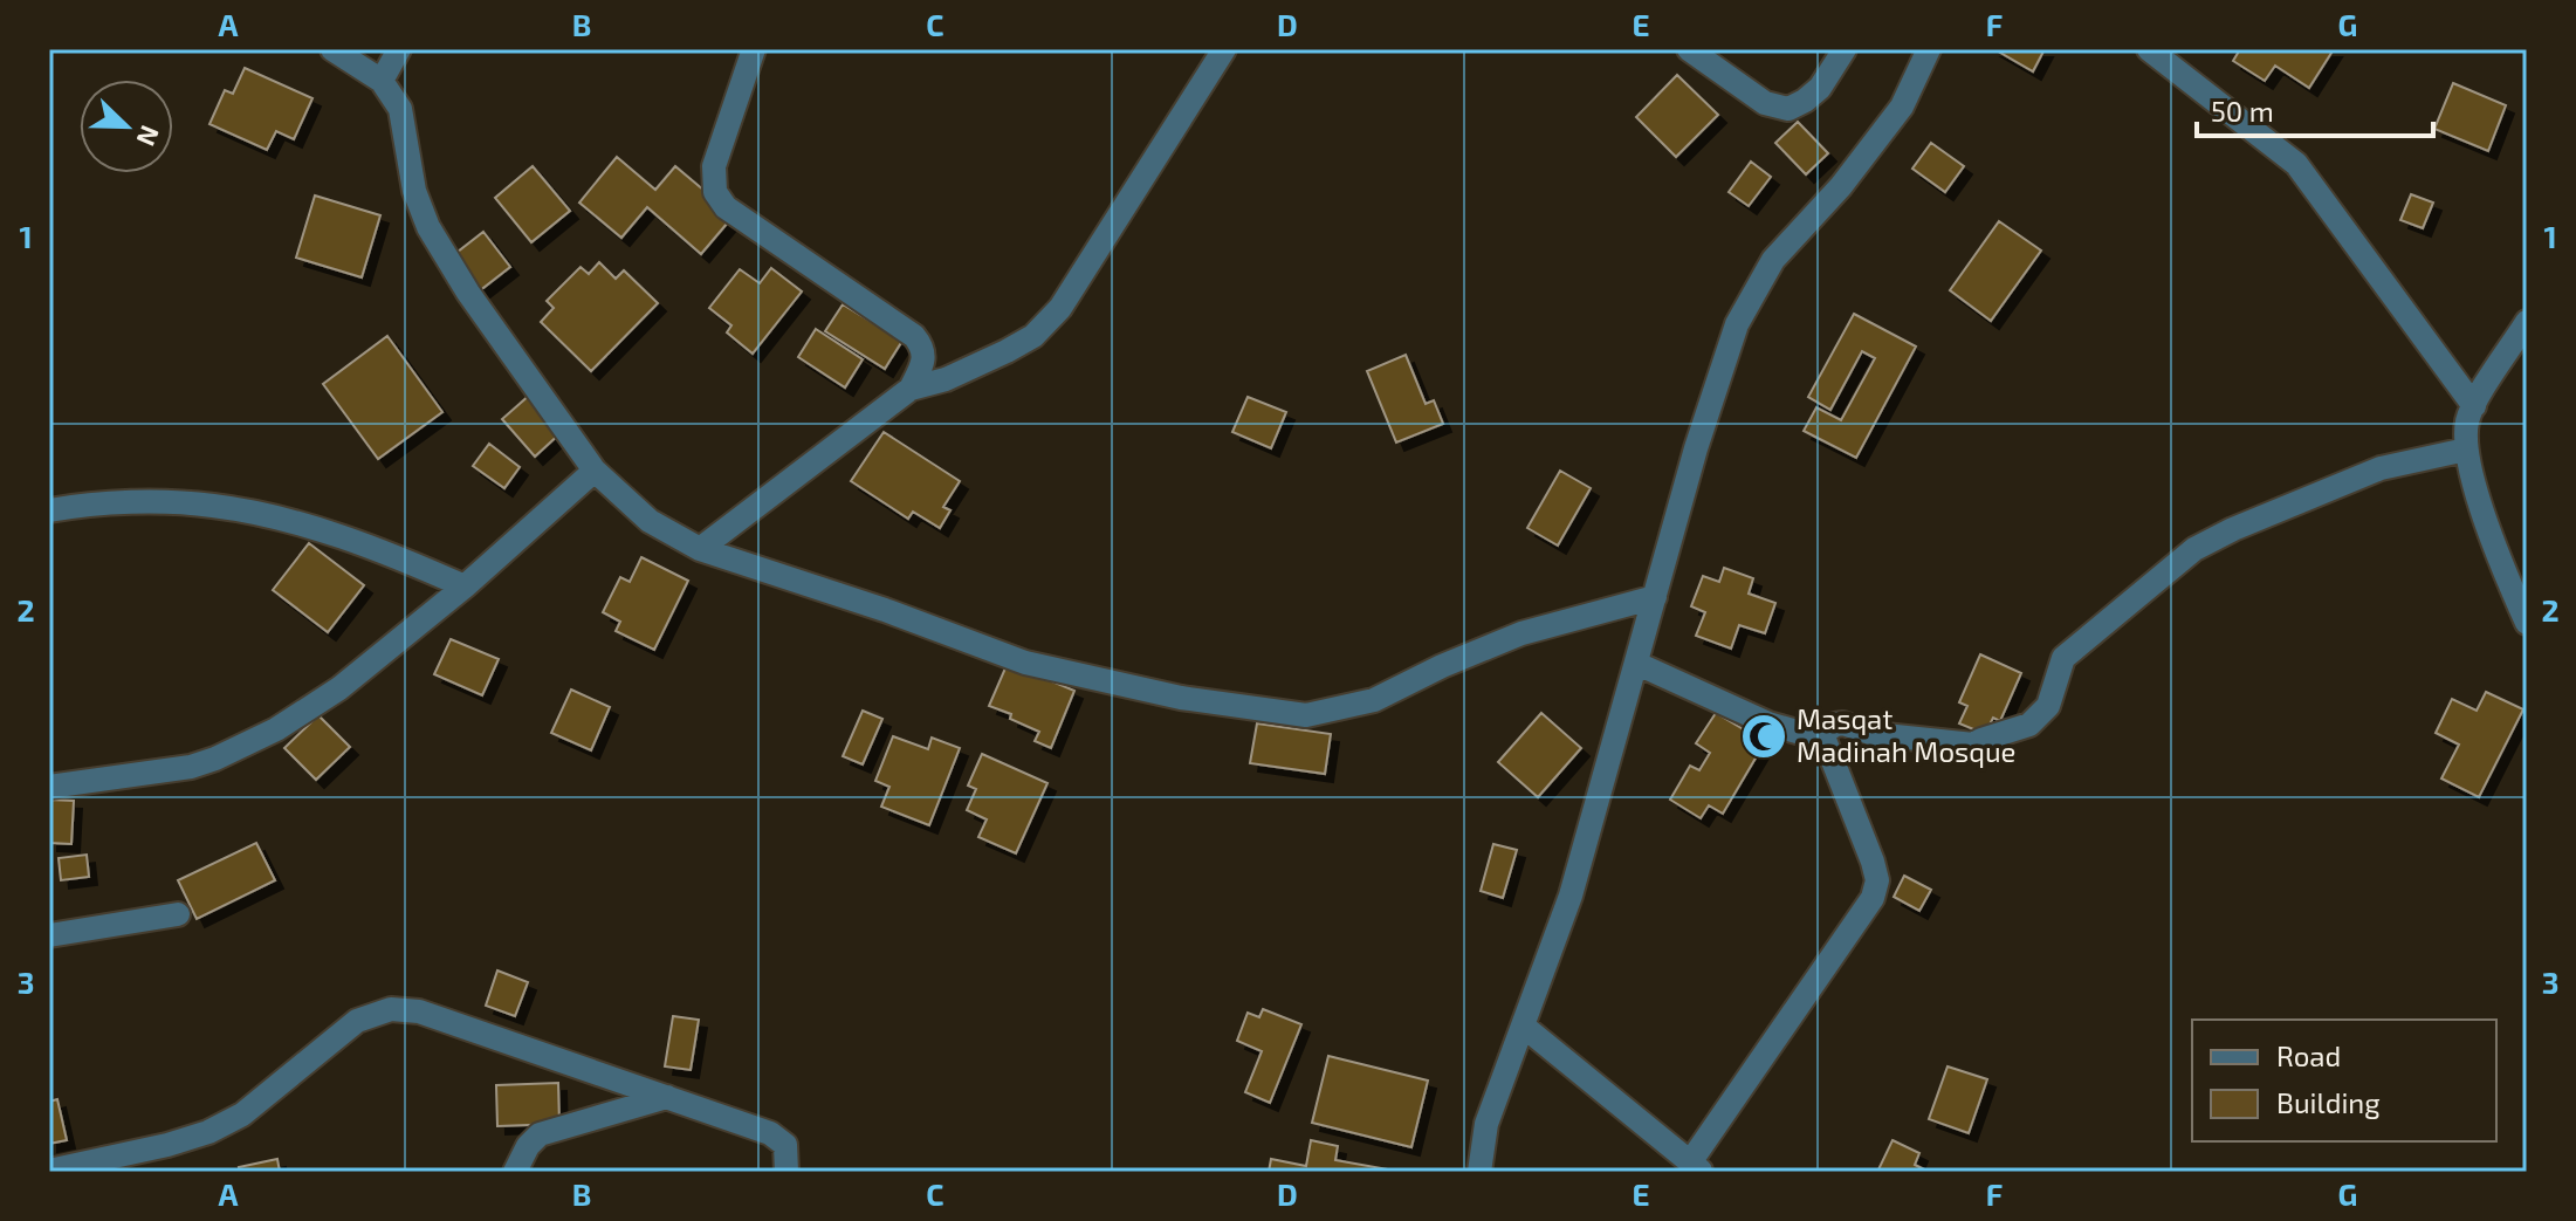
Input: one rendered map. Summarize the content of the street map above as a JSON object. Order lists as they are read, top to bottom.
{
  "places": {
    "mosque": ["Masqat Madinah Mosque"]
  },
  "legend": ["Road", "Building"],
  "scale_bar": "50 m",
  "north": "bottom right",
  "grid": {
    "columns": [
      "A",
      "B",
      "C",
      "D",
      "E",
      "F",
      "G"
    ],
    "rows": ["1", "2", "3"]
  }
}
